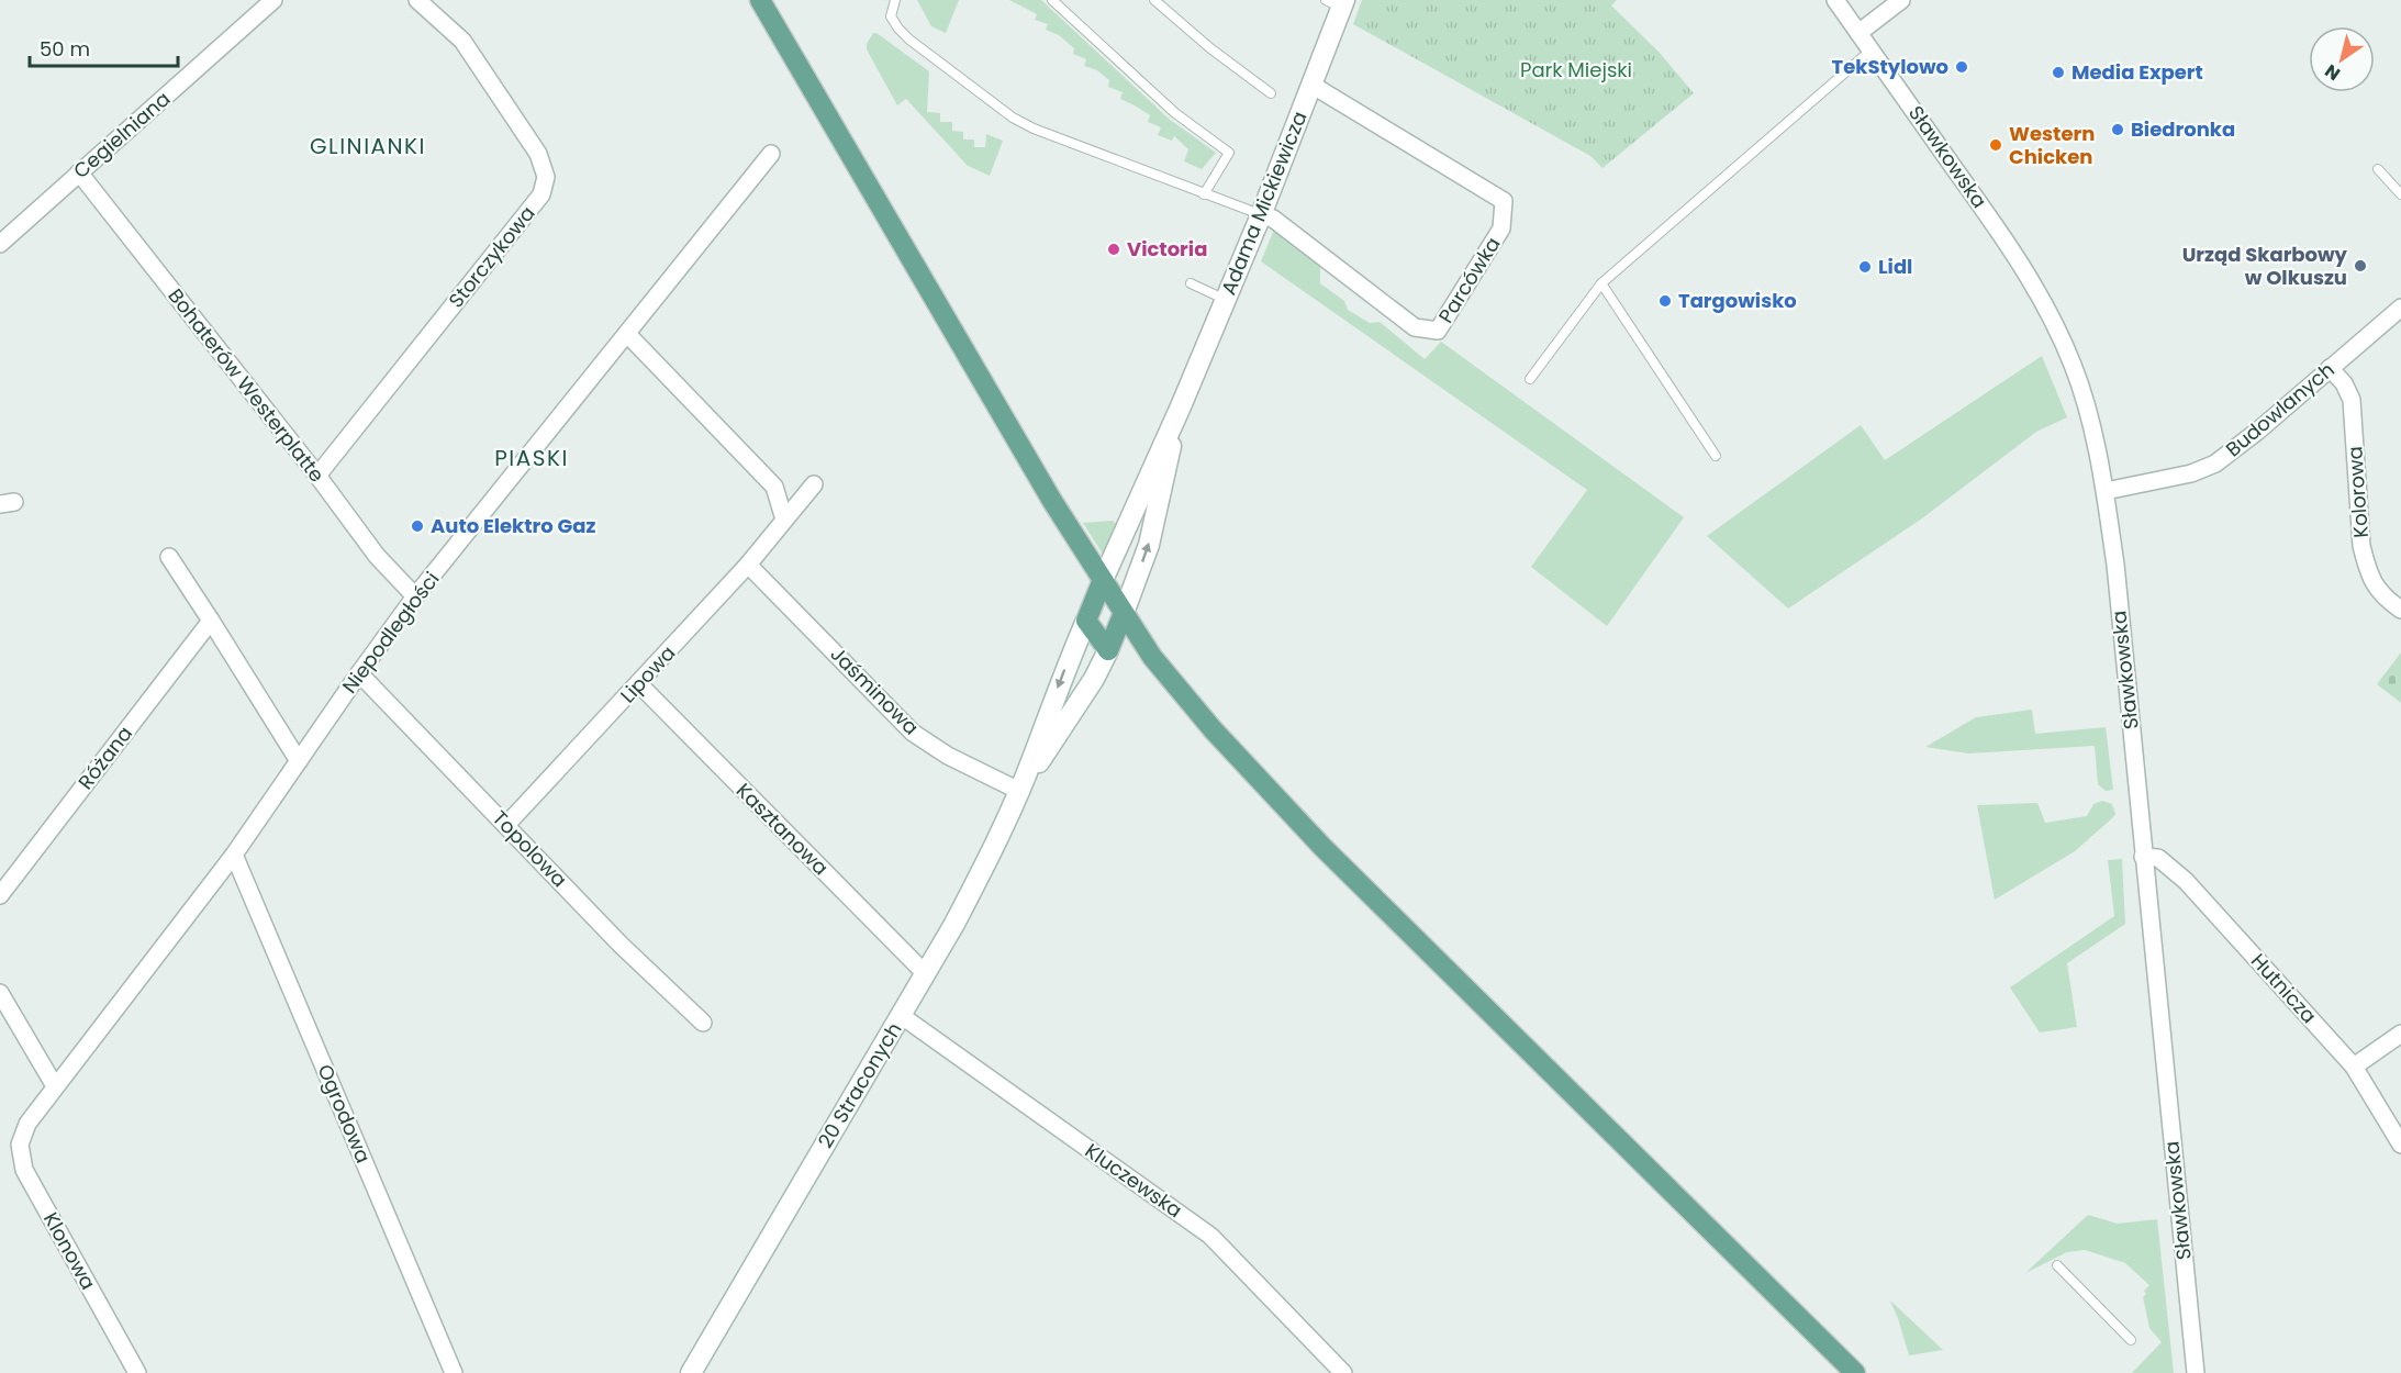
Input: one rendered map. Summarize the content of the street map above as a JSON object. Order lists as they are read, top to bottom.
{
  "streets": {
    "main road": ["Adama Mickiewicza", "20 Straconych"],
    "street": [
      "Cegielniana",
      "Sławkowska",
      "Storczykowa",
      "Parcówka",
      "Bohaterów Westerplatte",
      "Budowlanych",
      "Kolorowa",
      "Niepodległości",
      "Lipowa",
      "Jaśminowa",
      "Różana",
      "Kasztanowa",
      "Topolowa",
      "Hutnicza",
      "Ogrodowa",
      "Kluczewska",
      "Klonowa"
    ]
  },
  "crossings": [
    ["Cegielniana", "Bohaterów Westerplatte"],
    ["Sławkowska", "Budowlanych"],
    ["Sławkowska", "Hutnicza"],
    ["Adama Mickiewicza", "Parcówka"],
    ["Adama Mickiewicza", "20 Straconych"],
    ["Storczykowa", "Bohaterów Westerplatte"],
    ["Bohaterów Westerplatte", "Niepodległości"],
    ["Budowlanych", "Kolorowa"],
    ["Niepodległości", "Topolowa"],
    ["Niepodległości", "Ogrodowa"],
    ["Niepodległości", "Klonowa"],
    ["Lipowa", "Jaśminowa"],
    ["Lipowa", "Kasztanowa"],
    ["Lipowa", "Topolowa"],
    ["Jaśminowa", "20 Straconych"],
    ["Kasztanowa", "20 Straconych"],
    ["20 Straconych", "Kluczewska"]
  ],
  "districts": ["GLINIANKI", "PIASKI"],
  "parks": ["Park Miejski"],
  "places": [
    "TekStylowo",
    "Media Expert",
    "Biedronka",
    "Western Chicken",
    "Victoria",
    "Urząd Skarbowy w Olkuszu",
    "Lidl",
    "Targowisko",
    "Auto Elektro Gaz"
  ],
  "scale_bar": "50 m",
  "north": "bottom left"
}
